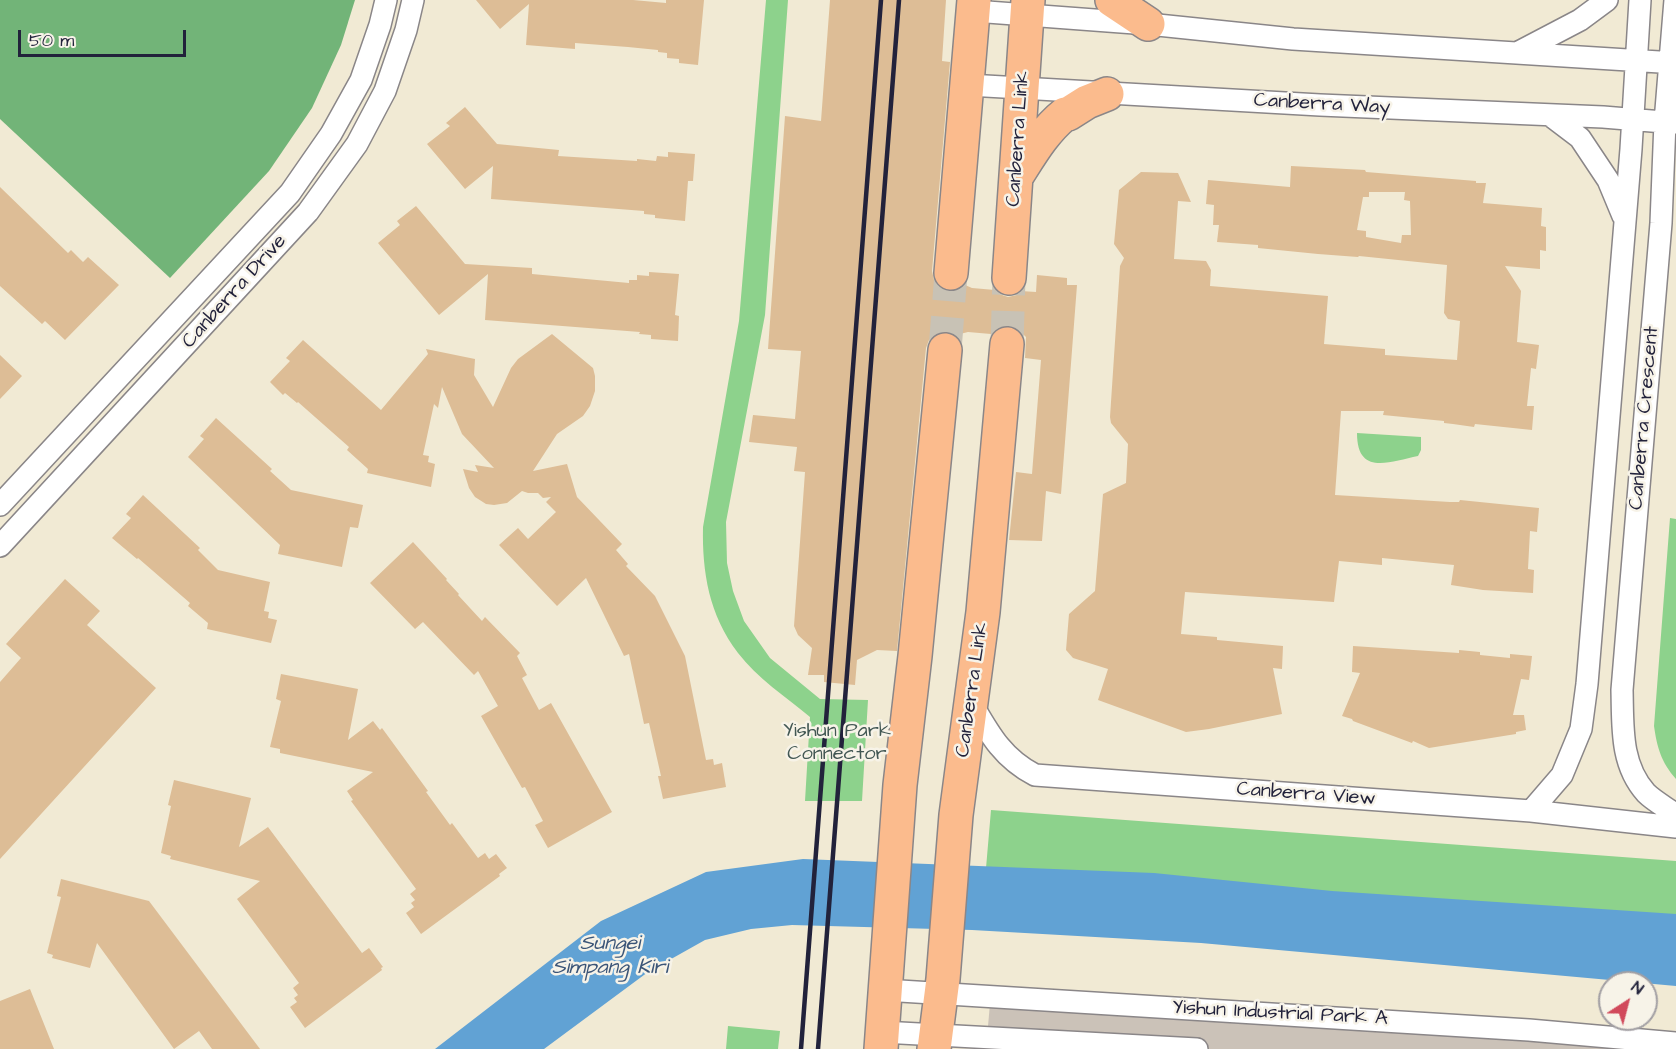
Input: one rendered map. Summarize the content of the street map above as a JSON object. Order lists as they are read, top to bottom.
{
  "streets": {
    "main road": ["Canberra Link"],
    "street": [
      "Canberra Way",
      "Canberra Drive",
      "Canberra Crescent",
      "Canberra View",
      "Yishun Industrial Park A"
    ]
  },
  "crossings": [
    ["Canberra Way", "Canberra Link"],
    ["Canberra Way", "Canberra Crescent"],
    ["Canberra Link", "Canberra View"],
    ["Canberra Link", "Yishun Industrial Park A"],
    ["Canberra Crescent", "Canberra View"]
  ],
  "water": ["Sungei Simpang Kiri"],
  "parks": ["Yishun Park Connector"],
  "scale_bar": "50 m",
  "north": "top right"
}
